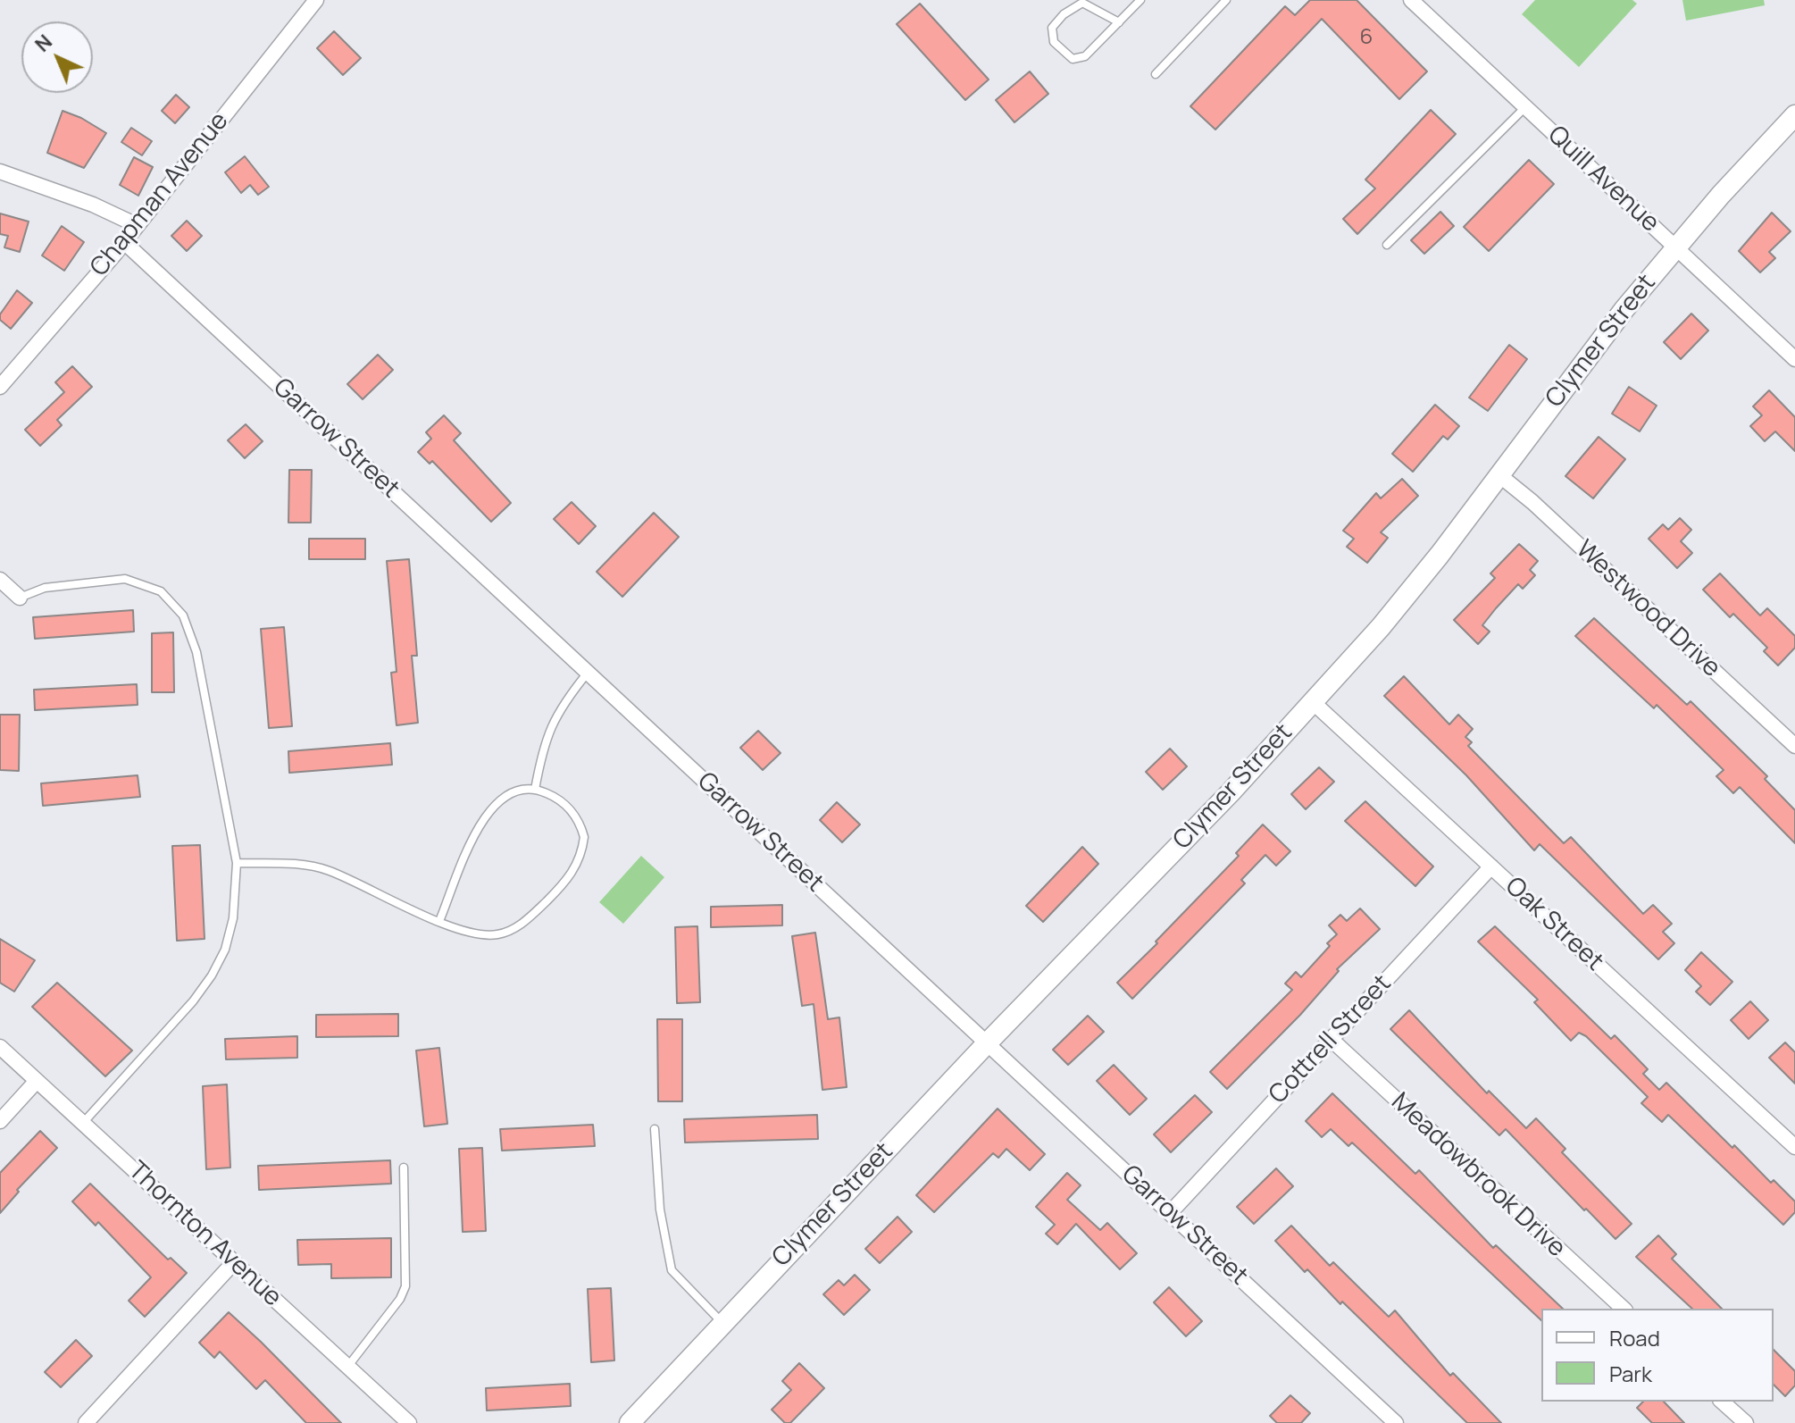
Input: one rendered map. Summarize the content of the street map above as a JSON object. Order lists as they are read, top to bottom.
{
  "streets": {
    "street": [
      "Quill Avenue",
      "Chapman Avenue",
      "Clymer Street",
      "Garrow Street",
      "Westwood Drive",
      "Oak Street",
      "Cottrell Street",
      "Meadowbrook Drive",
      "Thornton Avenue"
    ]
  },
  "crossings": [
    ["Quill Avenue", "Clymer Street"],
    ["Chapman Avenue", "Garrow Street"],
    ["Clymer Street", "Garrow Street"],
    ["Clymer Street", "Westwood Drive"],
    ["Clymer Street", "Oak Street"],
    ["Garrow Street", "Cottrell Street"],
    ["Oak Street", "Cottrell Street"],
    ["Cottrell Street", "Meadowbrook Drive"]
  ],
  "house_numbers": ["6"],
  "legend": ["Road", "Park"],
  "north": "top left"
}
